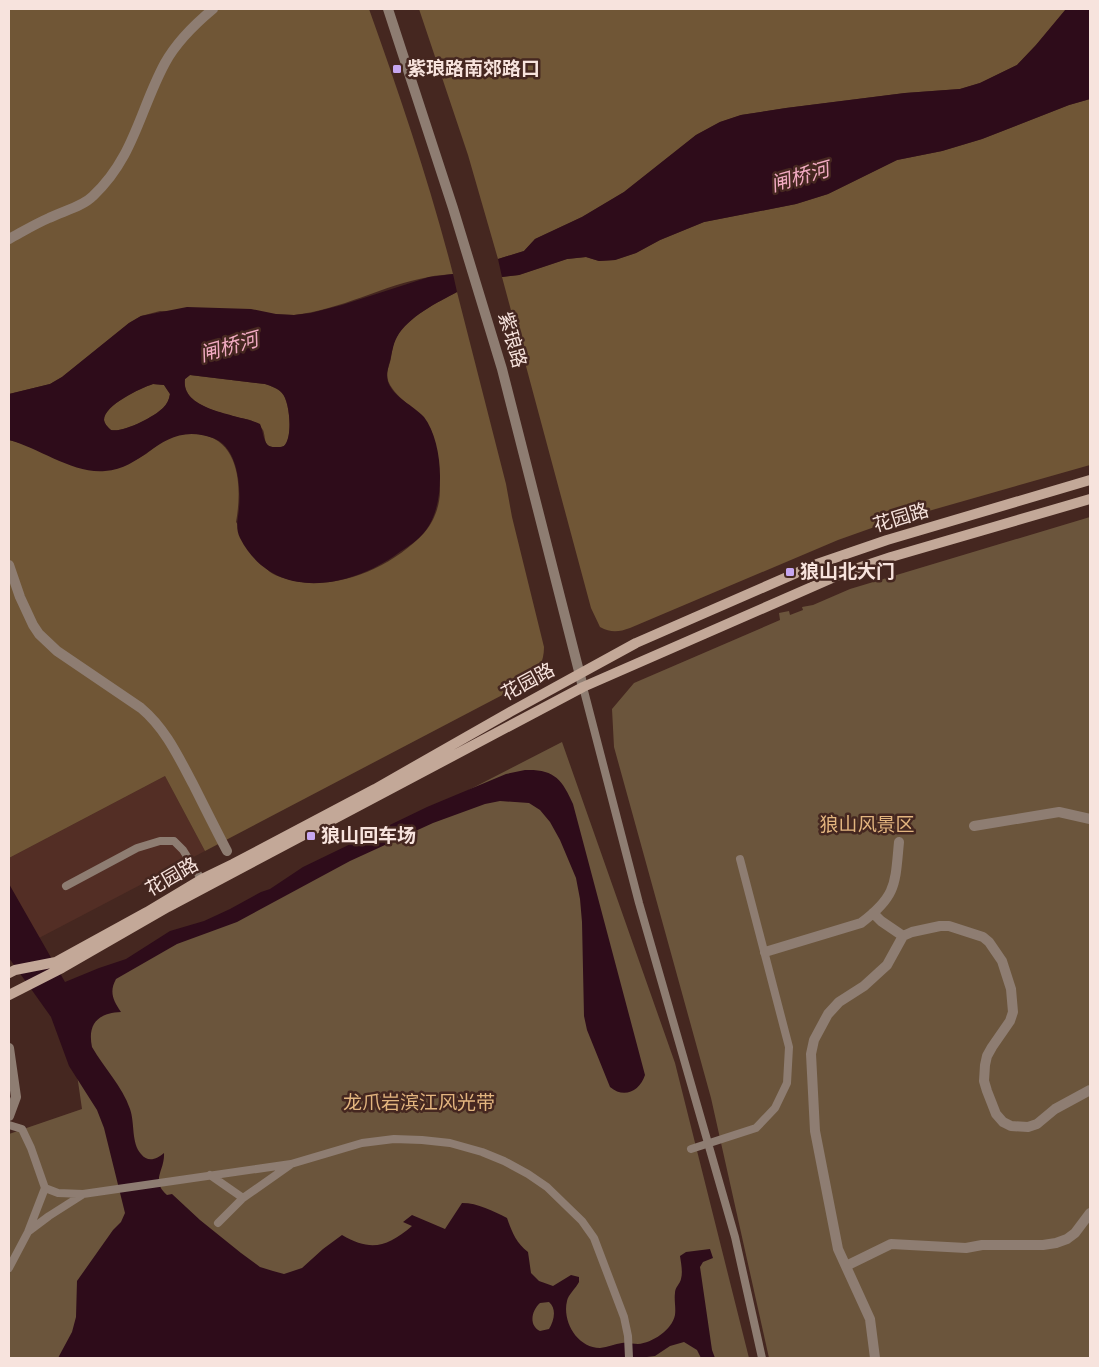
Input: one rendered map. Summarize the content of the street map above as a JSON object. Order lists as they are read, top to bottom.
{
  "streets": {
    "main road": ["花园路"],
    "street": ["紫琅路"]
  },
  "crossings": [
    ["紫琅路", "花园路"]
  ],
  "water": ["闸桥河"],
  "parks": ["狼山风景区", "龙爪岩滨江风光带"],
  "places": {
    "transit": ["紫琅路南郊路口", "狼山北大门", "狼山回车场"]
  }
}
